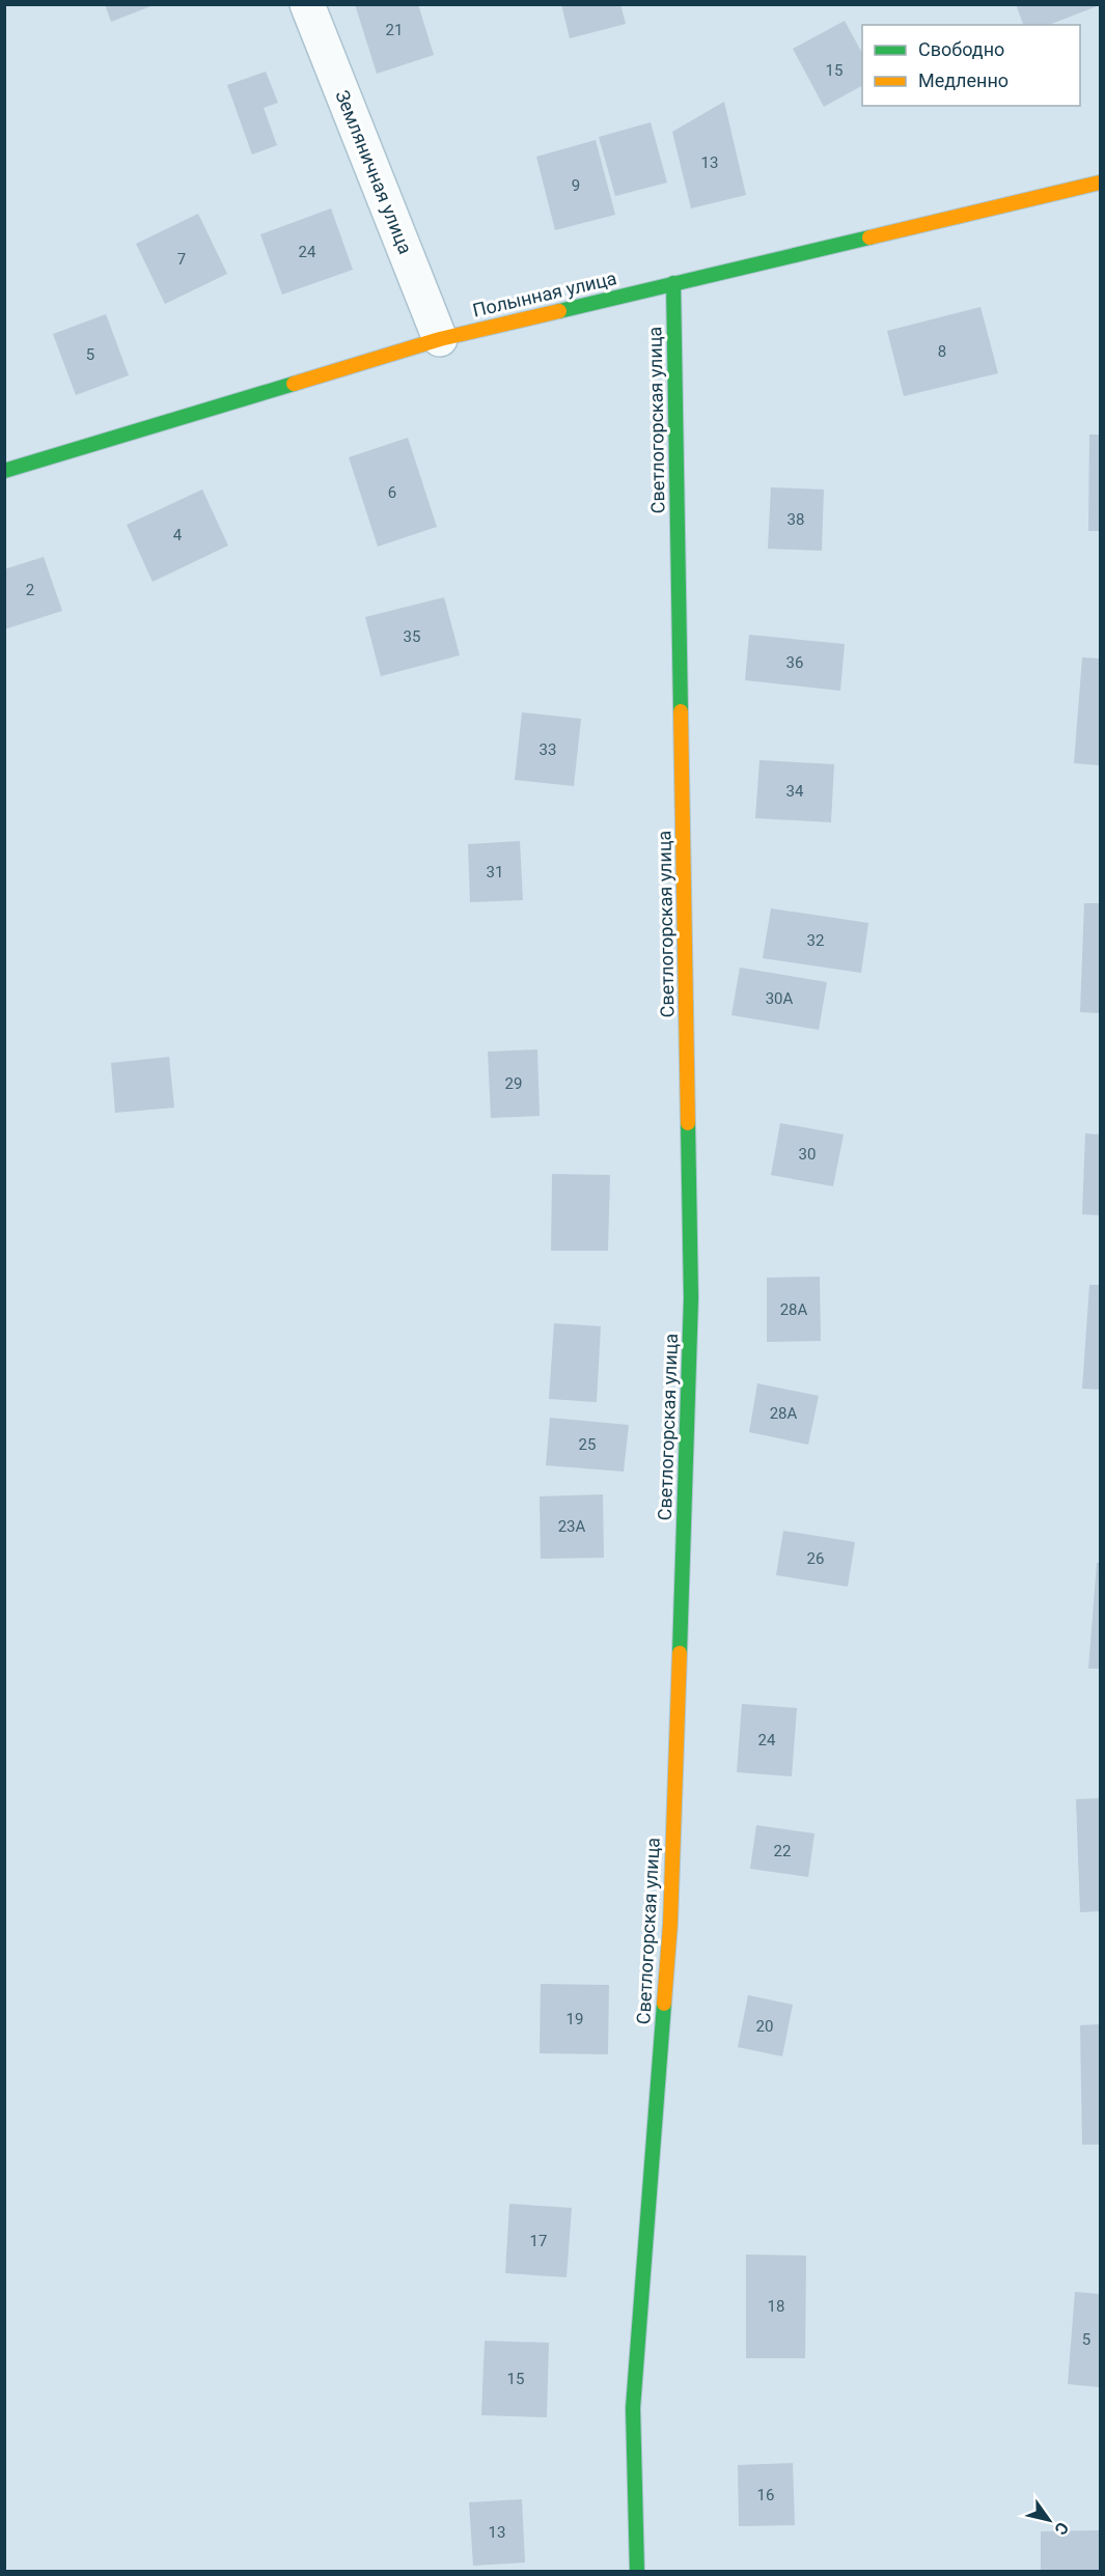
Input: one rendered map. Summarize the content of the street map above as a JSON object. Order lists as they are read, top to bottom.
{
  "streets": {
    "street": ["Земляничная улица", "Полынная улица", "Светлогорская улица"]
  },
  "crossings": [
    ["Земляничная улица", "Полынная улица"],
    ["Полынная улица", "Светлогорская улица"]
  ],
  "house_numbers": [
    "21",
    "15",
    "13",
    "9",
    "24",
    "7",
    "8",
    "5",
    "6",
    "38",
    "4",
    "2",
    "35",
    "36",
    "33",
    "34",
    "31",
    "32",
    "30А",
    "29",
    "30",
    "28А",
    "28А",
    "25",
    "23А",
    "26",
    "24",
    "22",
    "19",
    "20",
    "17",
    "18",
    "5",
    "15",
    "16",
    "13"
  ],
  "legend": ["Свободно", "Медленно"],
  "north": "bottom right"
}
